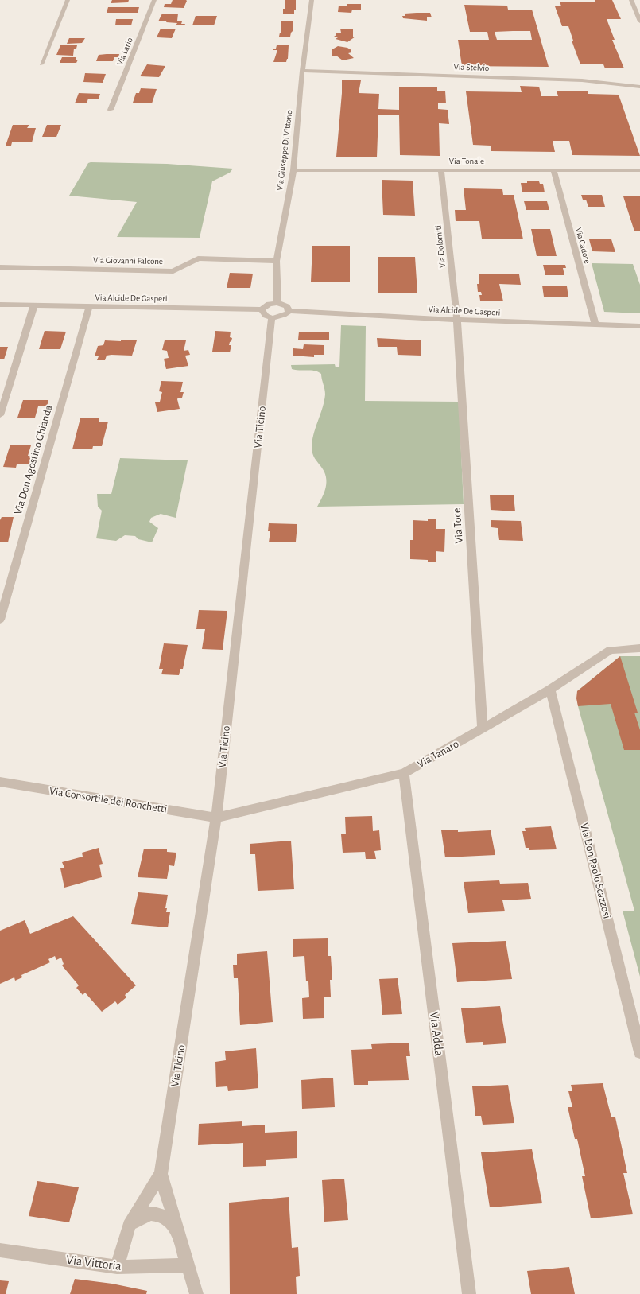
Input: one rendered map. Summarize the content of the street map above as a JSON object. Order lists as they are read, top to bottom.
{
  "streets": {
    "street": [
      "Via Lario",
      "Via Stelvio",
      "Via Giuseppe Di Vittorio",
      "Via Tonale",
      "Via Cadore",
      "Via Dolomiti",
      "Via Giovanni Falcone",
      "Via Alcide De Gasperi",
      "Via Ticino",
      "Via Don Agostino Ghianda",
      "Via Toce",
      "Via Tanaro",
      "Via Consortile dei Ronchetti",
      "Via Don Paolo Scazzosi",
      "Via Adda",
      "Via Vittoria"
    ]
  },
  "crossings": [
    ["Via Stelvio", "Via Giuseppe Di Vittorio"],
    ["Via Giuseppe Di Vittorio", "Via Tonale"],
    ["Via Giuseppe Di Vittorio", "Via Giovanni Falcone"],
    ["Via Tonale", "Via Cadore"],
    ["Via Tonale", "Via Dolomiti"],
    ["Via Cadore", "Via Alcide De Gasperi"],
    ["Via Dolomiti", "Via Alcide De Gasperi"],
    ["Via Dolomiti", "Via Toce"],
    ["Via Alcide De Gasperi", "Via Don Agostino Ghianda"],
    ["Via Alcide De Gasperi", "Via Toce"],
    ["Via Ticino", "Via Tanaro"],
    ["Via Ticino", "Via Consortile dei Ronchetti"],
    ["Via Toce", "Via Tanaro"],
    ["Via Tanaro", "Via Consortile dei Ronchetti"],
    ["Via Tanaro", "Via Don Paolo Scazzosi"],
    ["Via Tanaro", "Via Adda"]
  ]
}
